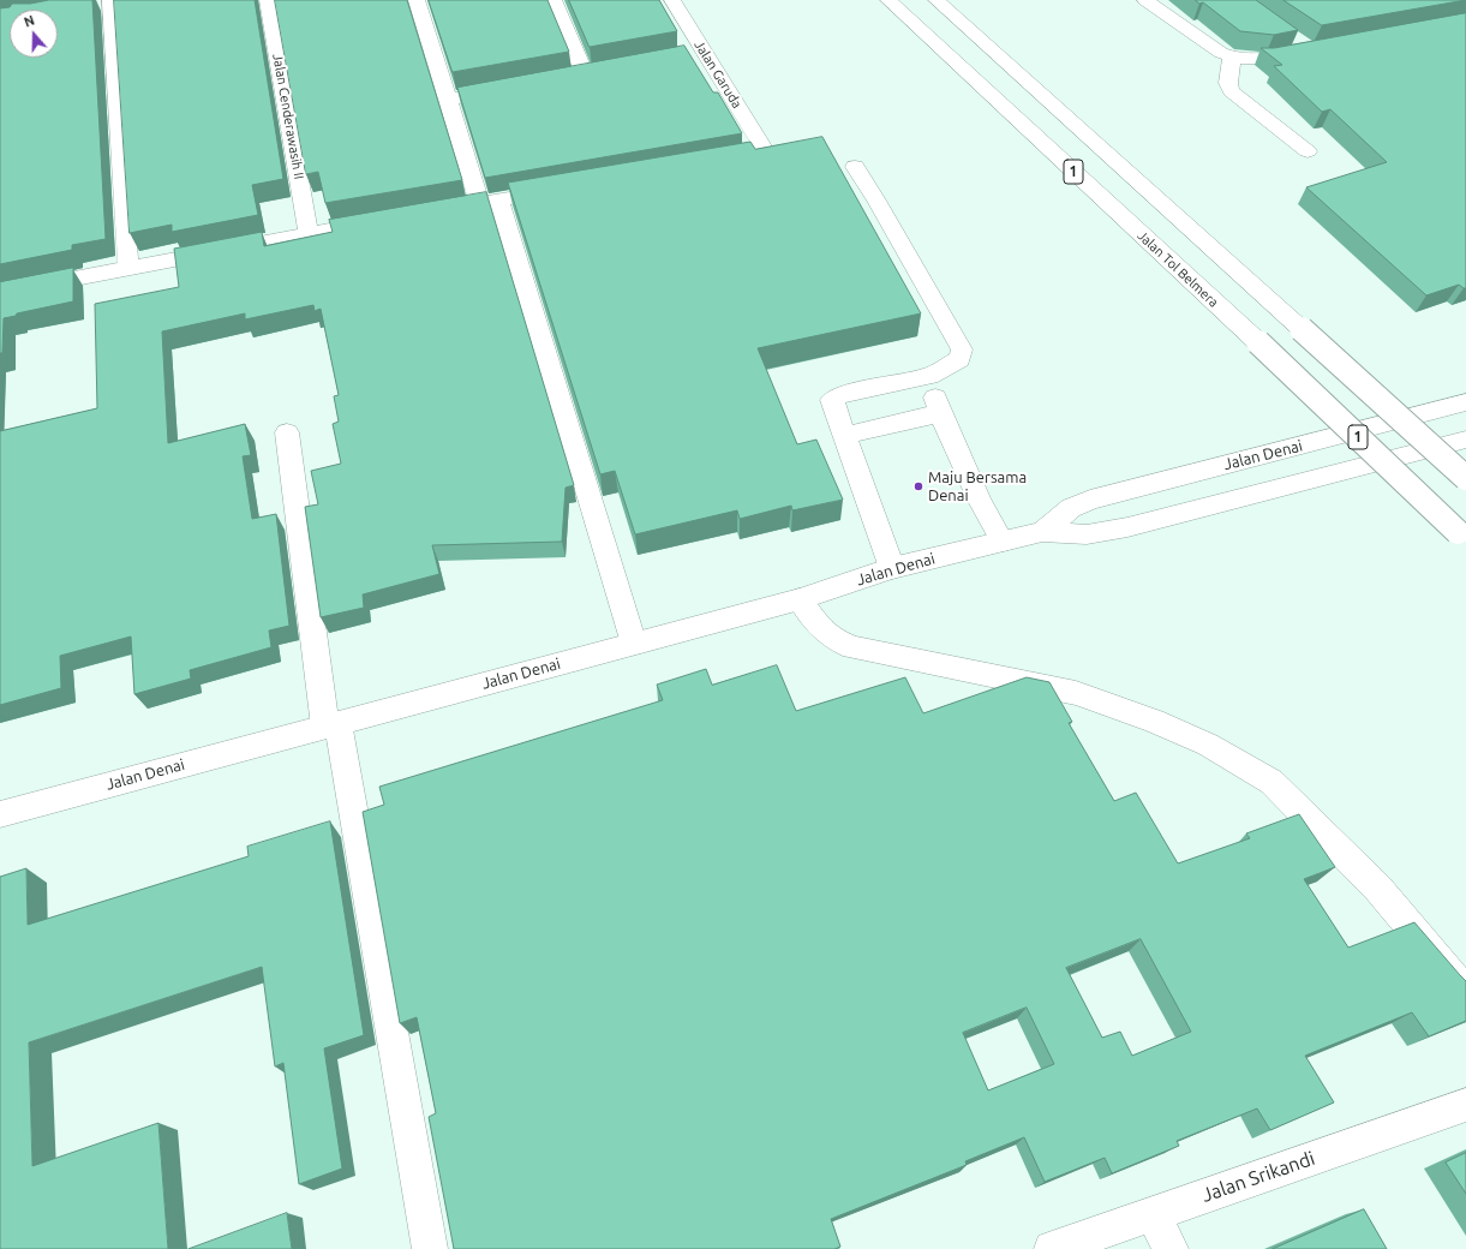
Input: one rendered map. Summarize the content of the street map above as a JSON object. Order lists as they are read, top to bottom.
{
  "streets": {
    "main road": [
      "Jalan Garuda",
      "Jalan Cenderawasih II",
      "1",
      "Jalan Tol Belmera",
      "Jalan Denai",
      "Jalan Srikandi"
    ]
  },
  "places": ["Maju Bersama Denai"],
  "north": "top"
}
